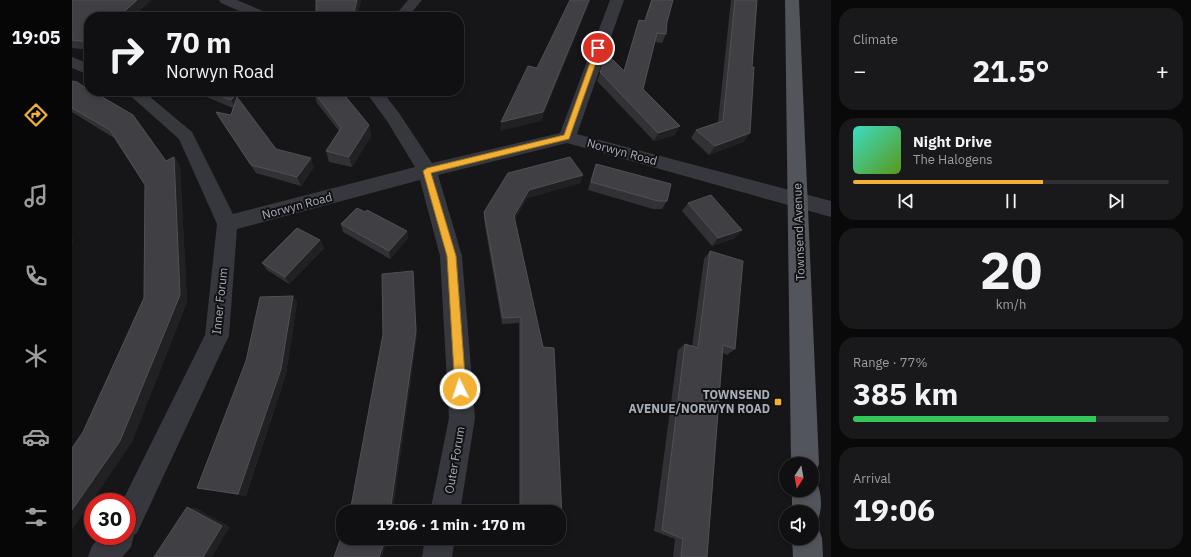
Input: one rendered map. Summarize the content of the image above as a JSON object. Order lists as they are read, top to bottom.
{
  "streets": {
    "main road": ["Townsend Avenue"],
    "street": ["Norwyn Road", "Inner Forum", "Outer Forum"]
  },
  "crossings": [
    ["Norwyn Road", "Townsend Avenue"],
    ["Norwyn Road", "Inner Forum"],
    ["Norwyn Road", "Outer Forum"]
  ],
  "places": {
    "transit": ["TOWNSEND AVENUE/NORWYN ROAD"]
  },
  "north": "bottom",
  "page": {
    "tabs": "19:05",
    "tile": [
      "Climate",
      ["20", "km/h"],
      ["Range · 77%", "385 km"],
      ["Arrival", "19:06"]
    ],
    "turn": ["70 m", "Norwyn Road"],
    "heat": ["−", "21.5°", "+"],
    "song": ["Night Drive", "The Halogens"],
    "limit": "30",
    "trip": "19:06 · 1 min · 170 m"
  }
}
